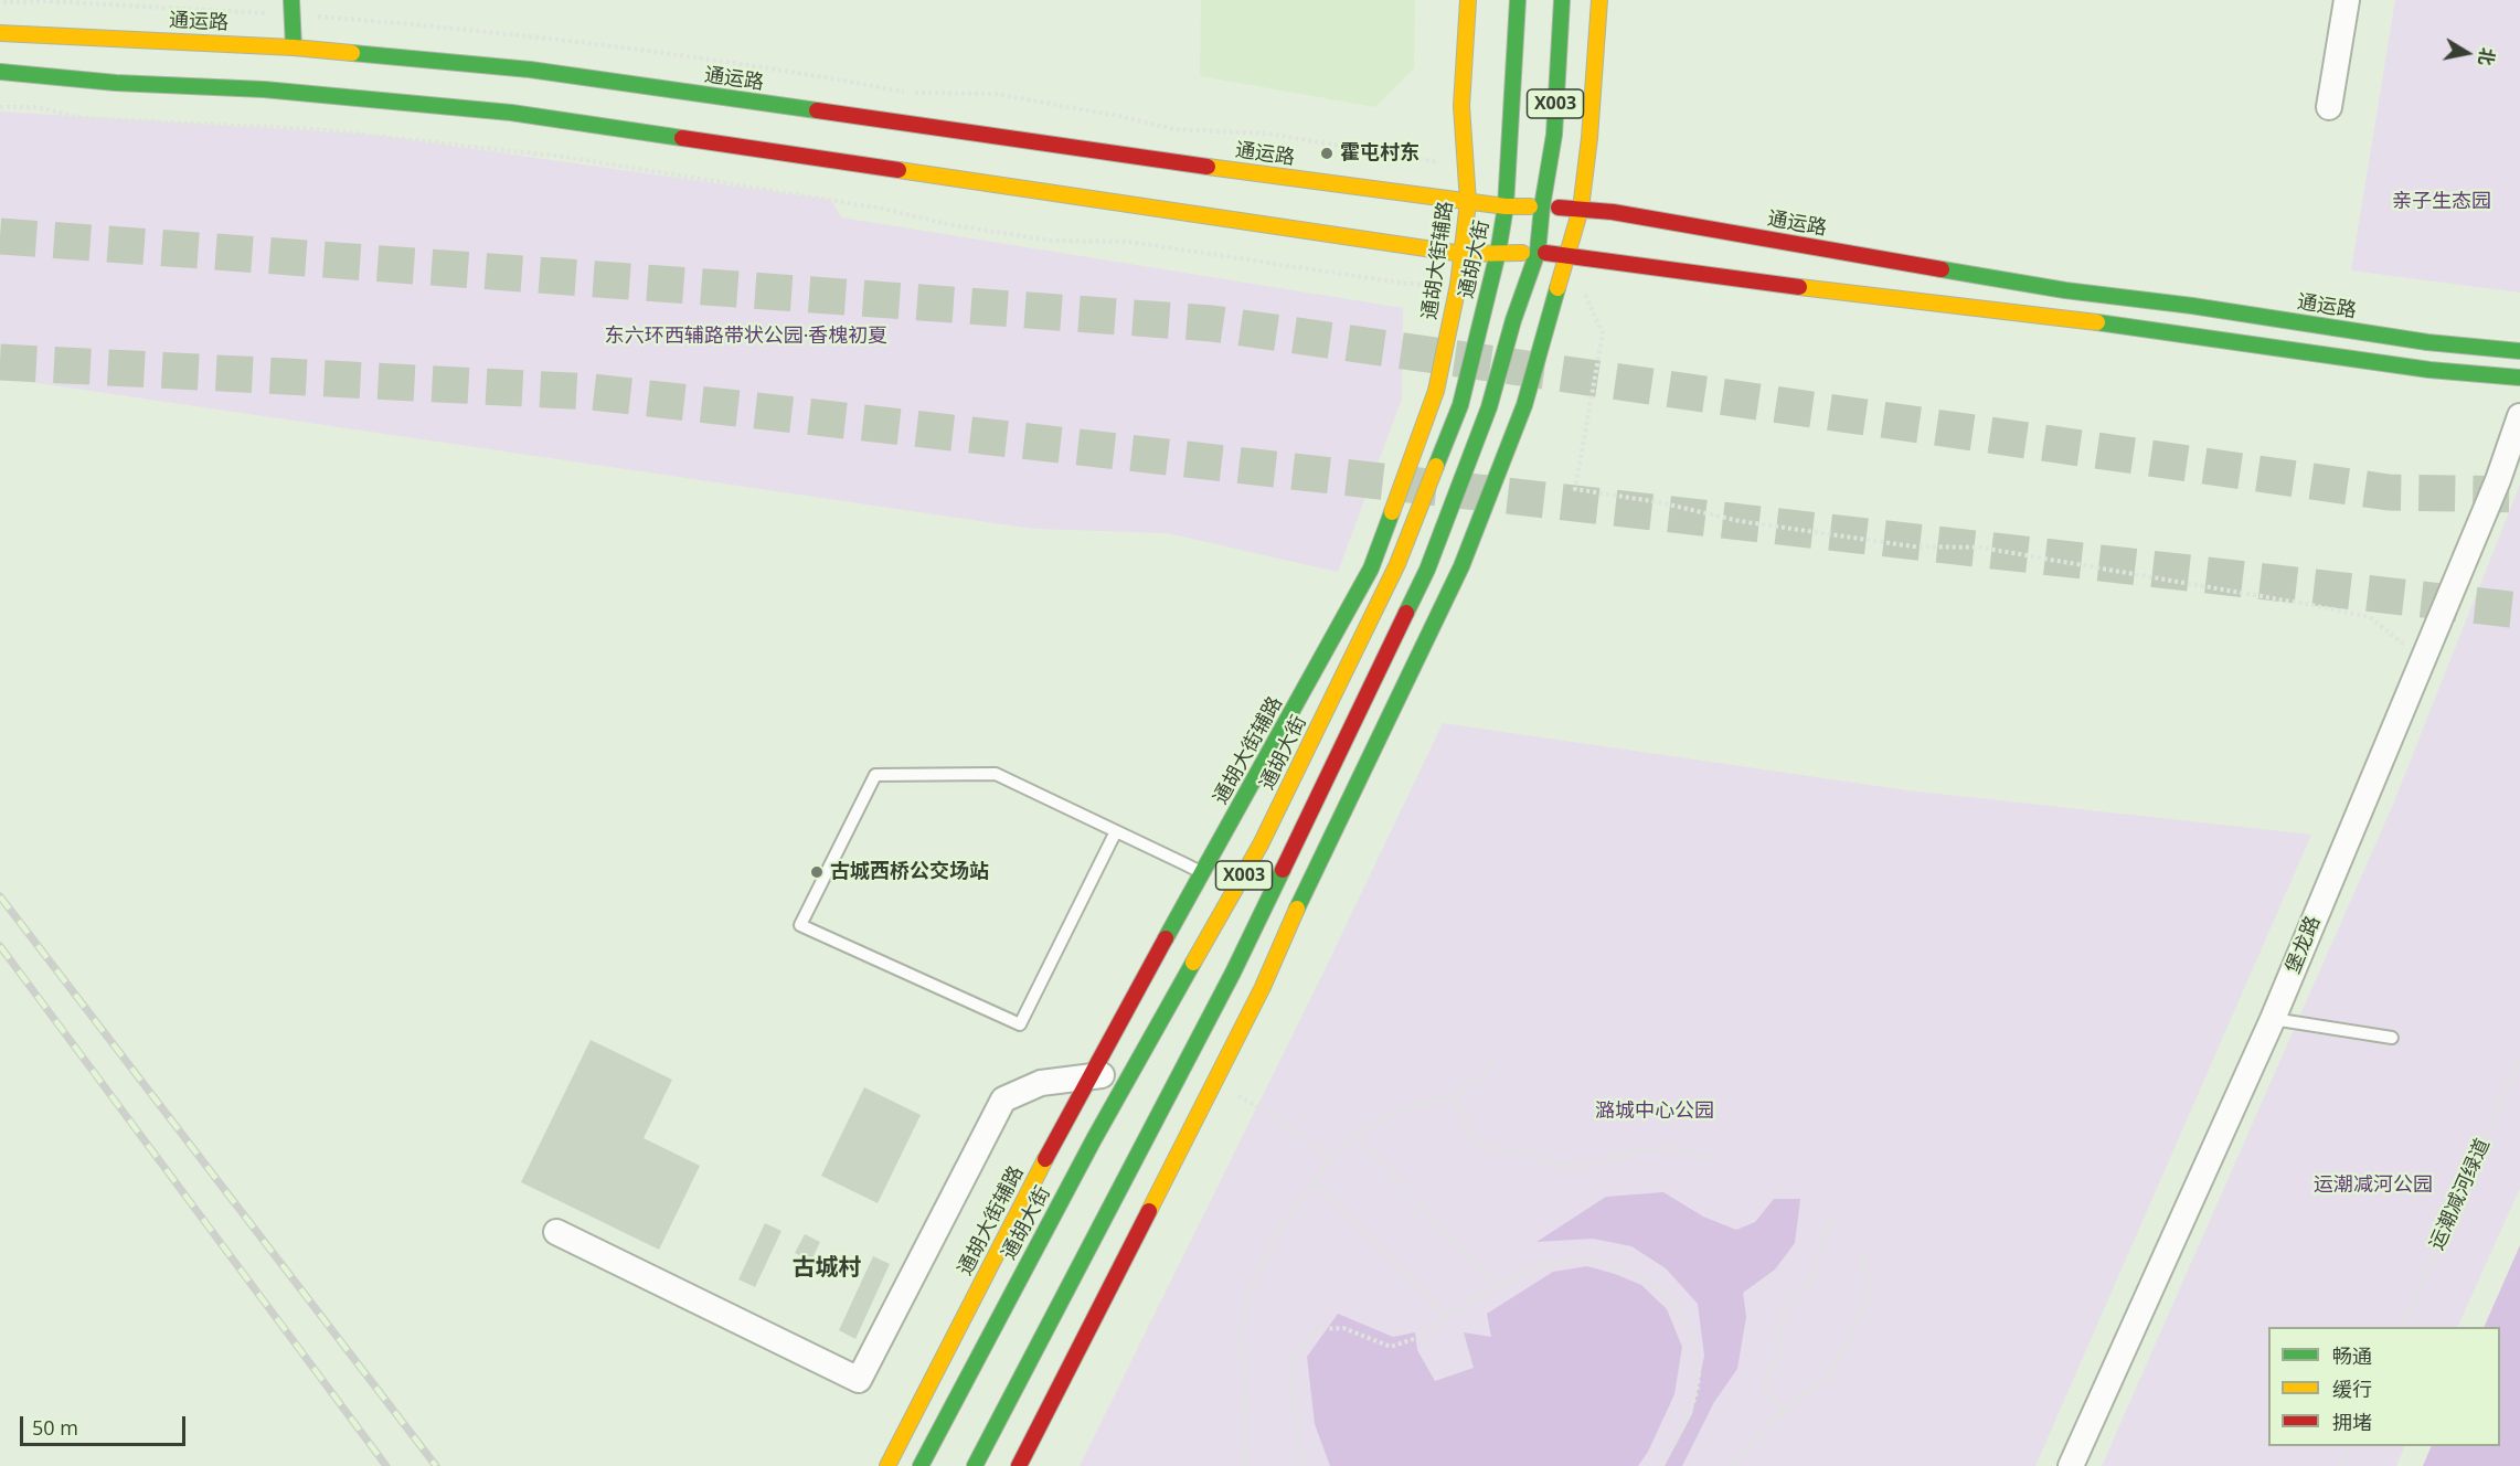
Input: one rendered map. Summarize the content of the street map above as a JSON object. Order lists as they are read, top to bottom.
{
  "streets": {
    "main road": [
      "通运路",
      "X003",
      "通胡大街",
      "通胡大街辅路"
    ],
    "street": ["堡龙路"],
    "path": ["运潮减河绿道"]
  },
  "crossings": [
    ["通运路", "通胡大街"],
    ["通运路", "通胡大街辅路"],
    ["通胡大街", "通胡大街辅路"]
  ],
  "districts": ["古城村"],
  "parks": [
    "亲子生态园",
    "东六环西辅路带状公园·香槐初夏",
    "潞城中心公园",
    "运潮减河公园"
  ],
  "places": ["霍屯村东", "古城西桥公交场站"],
  "legend": ["畅通", "缓行", "拥堵"],
  "scale_bar": "50 m",
  "north": "right"
}
